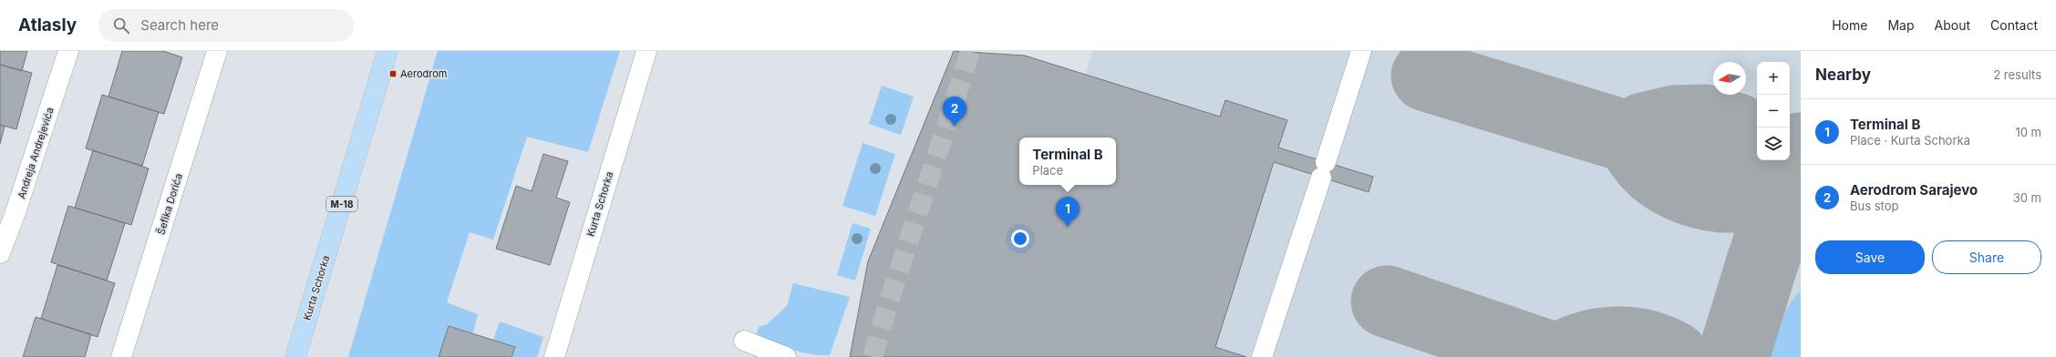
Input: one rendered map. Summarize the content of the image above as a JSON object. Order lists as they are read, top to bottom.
{
  "streets": {
    "main road": ["M-18", "Kurta Schorka"],
    "street": ["Andreja Andrejevića", "Šefika Dorića"]
  },
  "places": {
    "transit": ["Aerodrom"]
  },
  "north": "left",
  "page": {
    "header": "Atlasly",
    "search": "Search here",
    "nav": [
      "Home",
      "Map",
      "About",
      "Contact"
    ],
    "heading": ["Nearby", "2 results"],
    "map_buttons": ["+", "−"],
    "pins": ["2", "1"],
    "list": [
      {
        "mark": "1",
        "name": "Terminal B",
        "note": "Place · Kurta Schorka",
        "value": "10 m"
      },
      {
        "mark": "2",
        "name": "Aerodrom Sarajevo",
        "note": "Bus stop",
        "value": "30 m"
      }
    ],
    "popup": ["Terminal B", "Place"],
    "buttons": ["Save", "Share"]
  }
}
